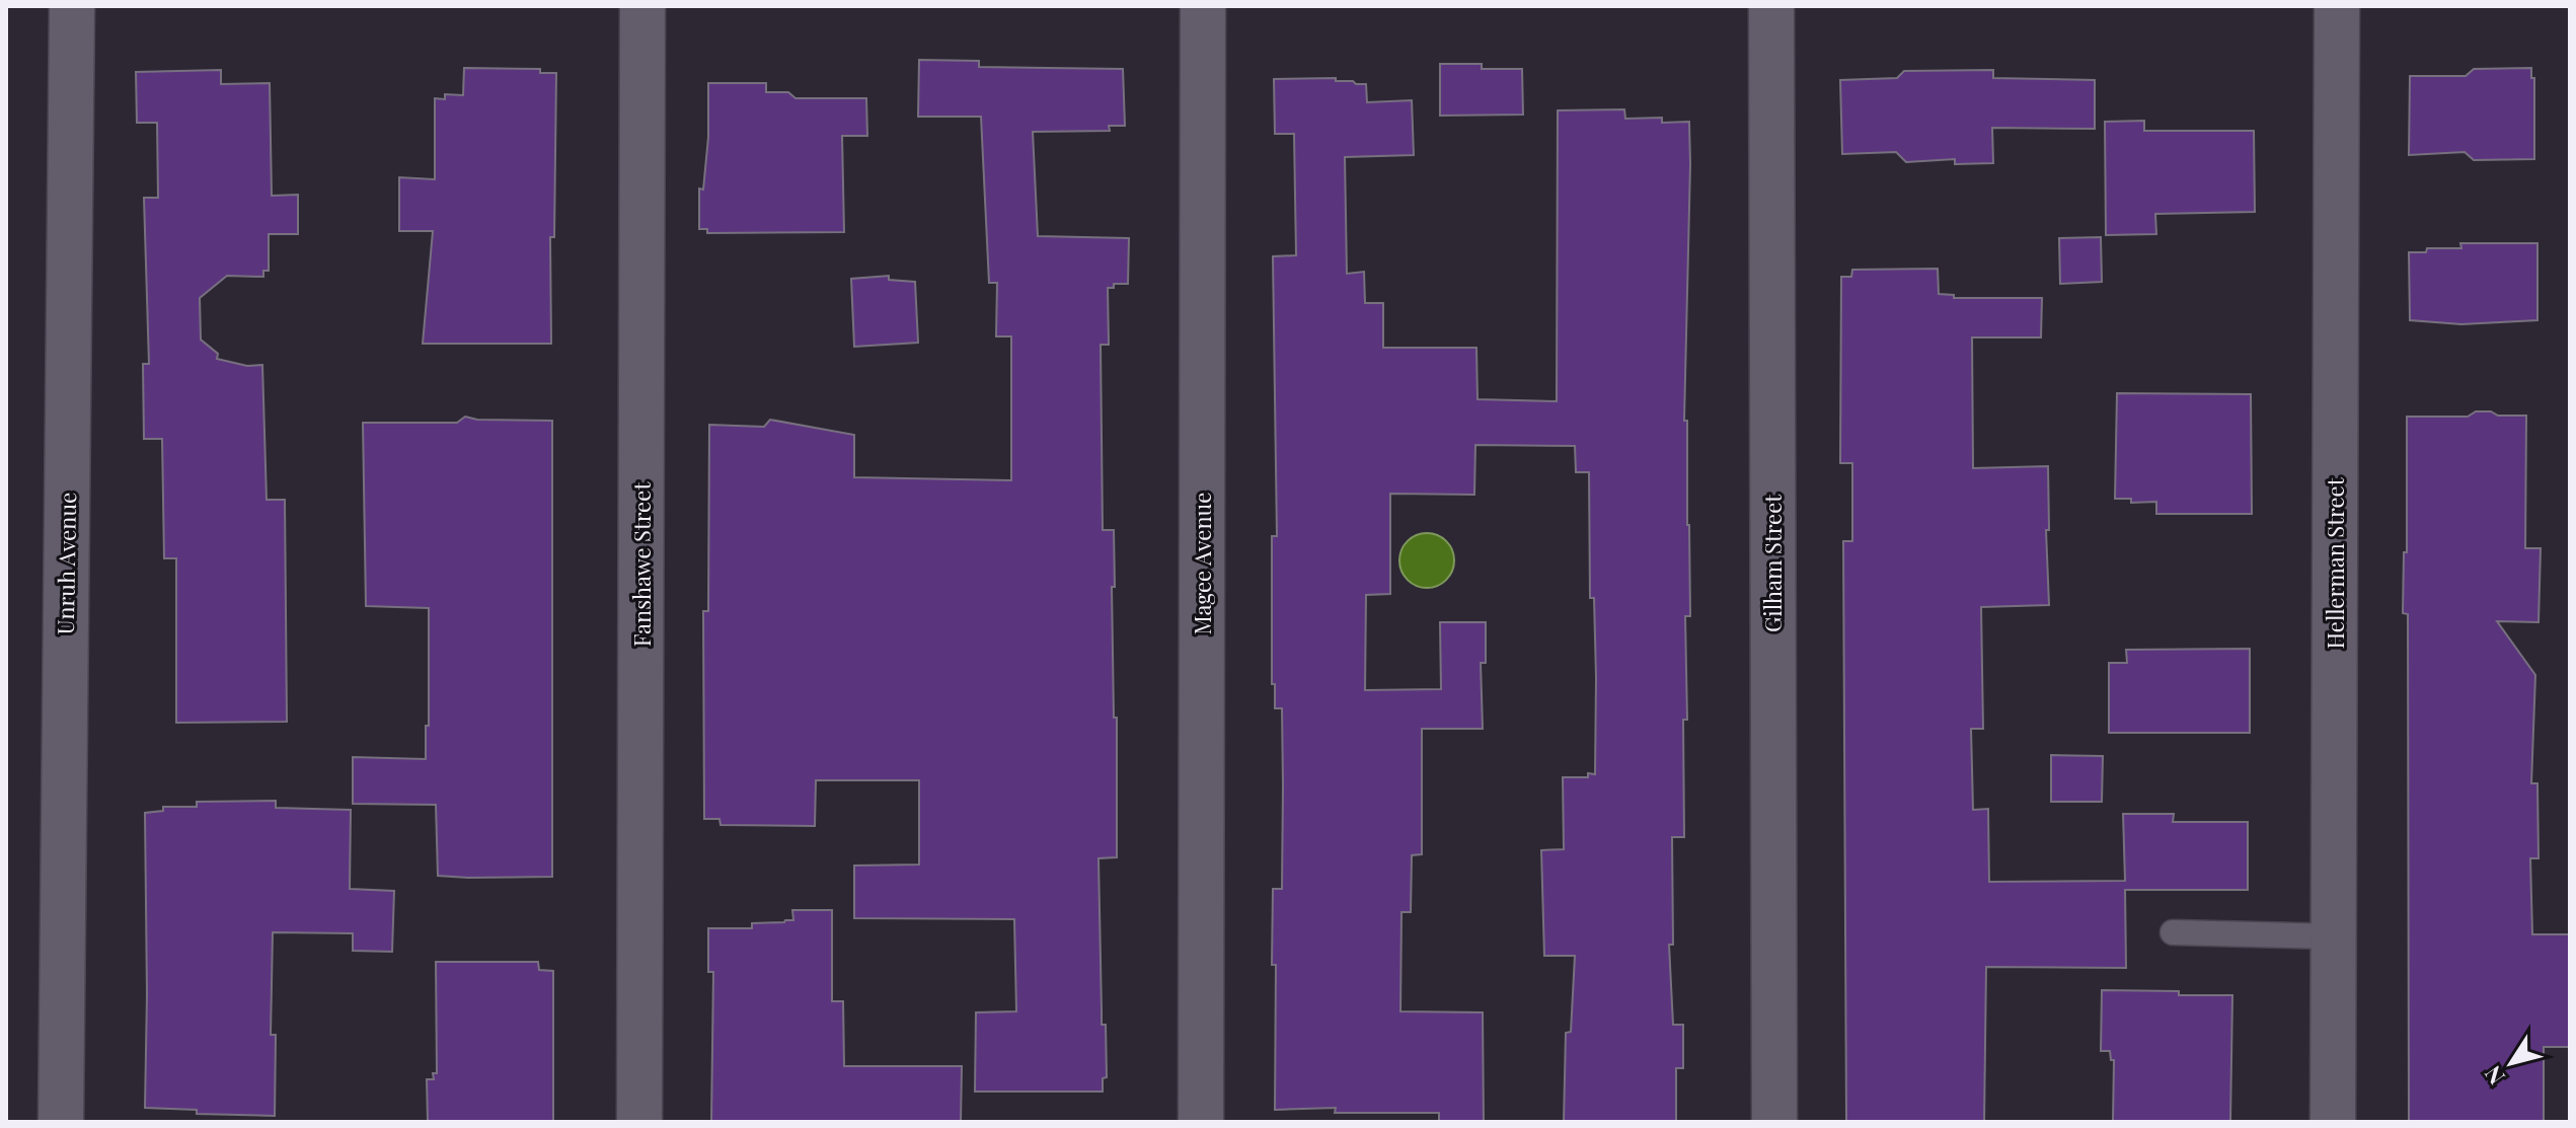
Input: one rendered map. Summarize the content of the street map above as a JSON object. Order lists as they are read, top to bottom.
{
  "streets": {
    "street": [
      "Unruh Avenue",
      "Magee Avenue",
      "Gilham Street",
      "Hellerman Street",
      "Fanshawe Street"
    ]
  },
  "north": "bottom left"
}
